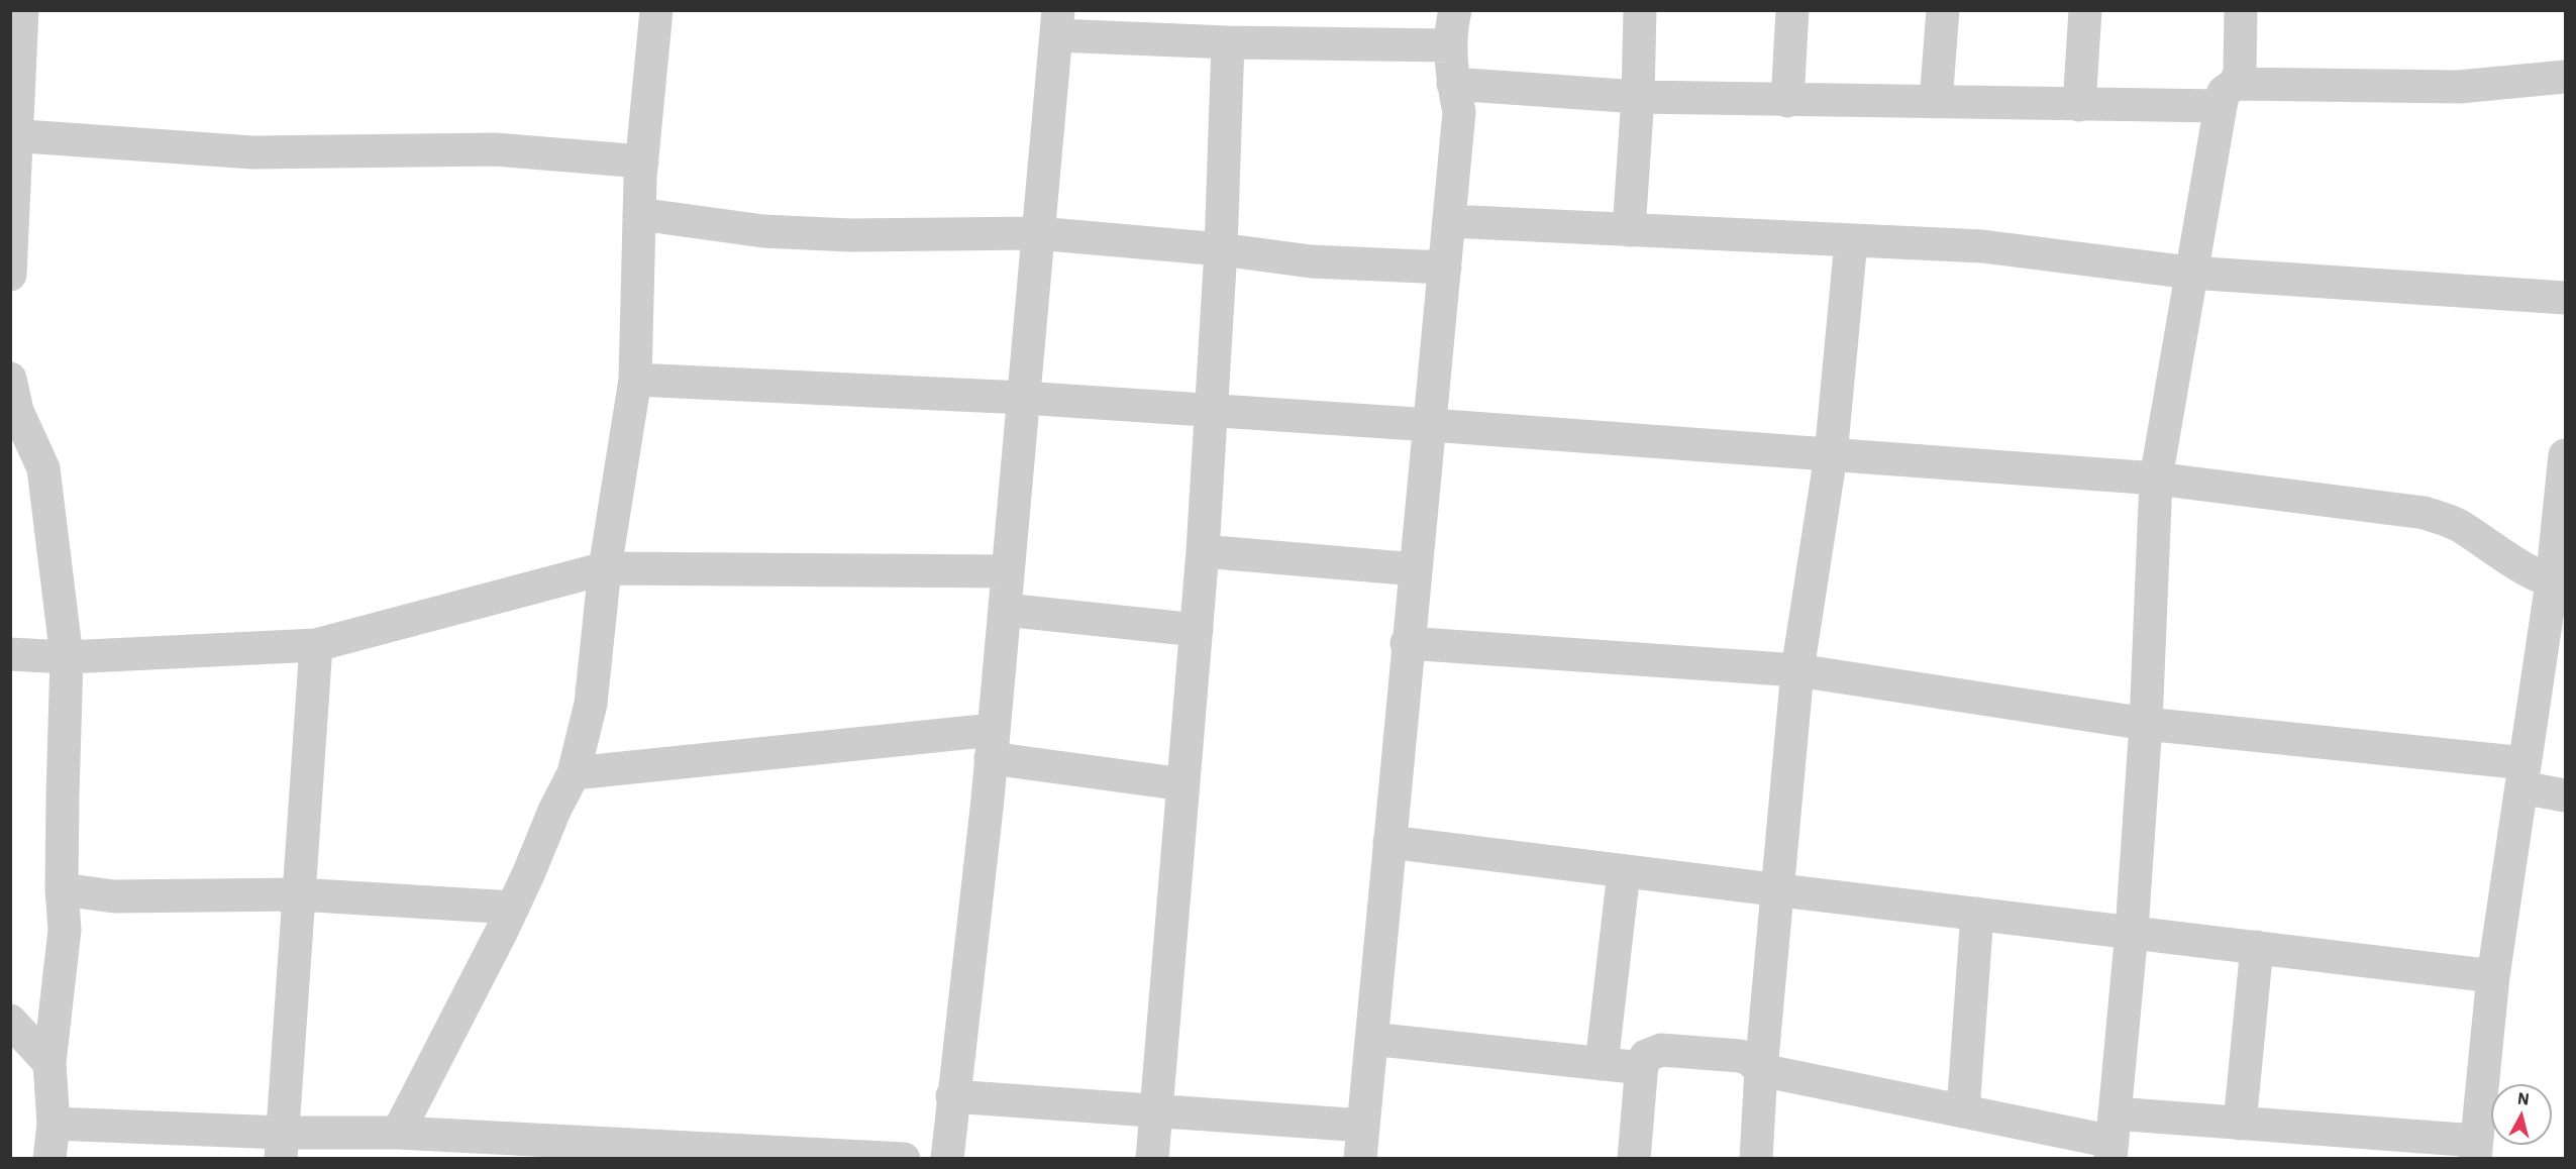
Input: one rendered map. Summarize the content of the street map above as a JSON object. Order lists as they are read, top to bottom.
{
  "north": "top"
}
